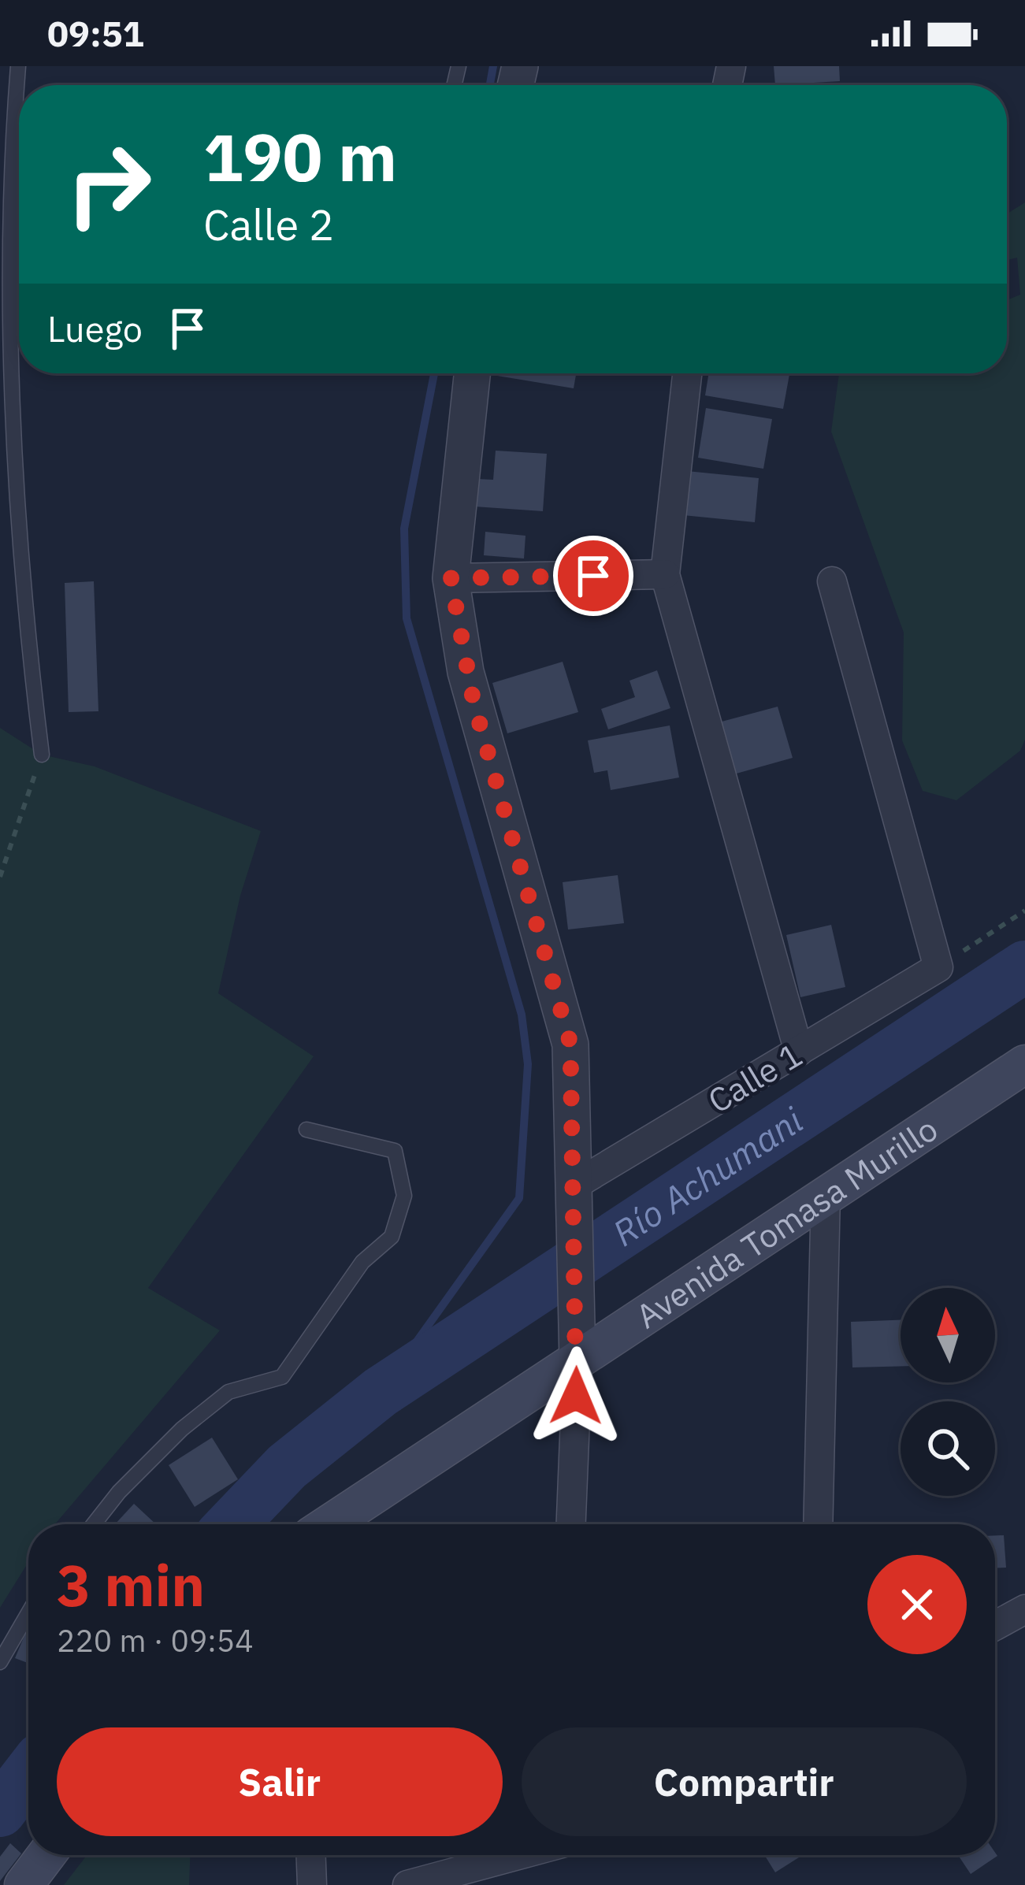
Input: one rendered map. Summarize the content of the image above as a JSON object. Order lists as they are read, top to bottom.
{
  "streets": {
    "main road": ["Avenida Tomasa Murillo"],
    "street": ["Calle 1"]
  },
  "water": ["Río Achumani"],
  "north": "top",
  "page": {
    "status": "09:51",
    "turn": ["190 m", "Calle 2"],
    "then": "Luego",
    "heading": ["3 min", "220 m · 09:54"],
    "buttons": ["Salir", "Compartir"]
  }
}
